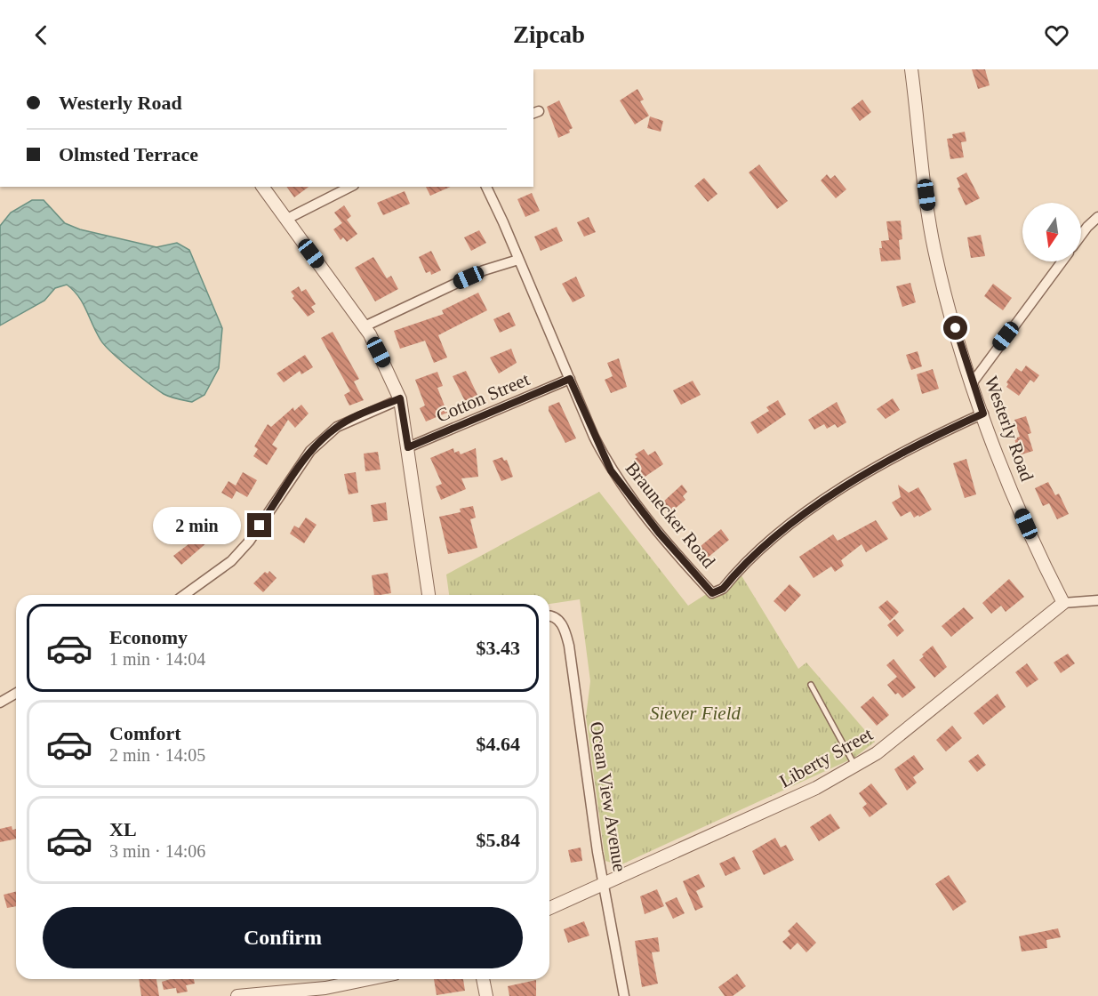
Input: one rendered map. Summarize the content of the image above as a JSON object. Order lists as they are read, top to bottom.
{
  "streets": {
    "street": [
      "Cotton Street",
      "Westerly Road",
      "Braunecker Road",
      "Liberty Street",
      "Ocean View Avenue"
    ]
  },
  "crossings": [
    ["Cotton Street", "Braunecker Road"],
    ["Westerly Road", "Braunecker Road"],
    ["Westerly Road", "Liberty Street"],
    ["Liberty Street", "Ocean View Avenue"]
  ],
  "parks": ["Siever Field"],
  "north": "bottom",
  "page": {
    "header": "Zipcab",
    "banner": ["Westerly Road", "Olmsted Terrace"],
    "bubble": "2 min",
    "list": [
      {
        "name": "Economy",
        "note": "1 min · 14:04",
        "value": "$3.43"
      },
      {
        "name": "Comfort",
        "note": "2 min · 14:05",
        "value": "$4.64"
      },
      {
        "name": "XL",
        "note": "3 min · 14:06",
        "value": "$5.84"
      }
    ],
    "buttons": "Confirm"
  }
}
